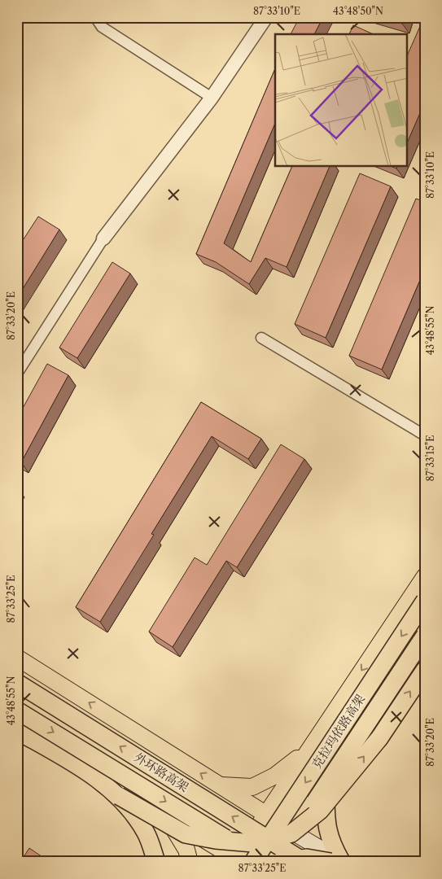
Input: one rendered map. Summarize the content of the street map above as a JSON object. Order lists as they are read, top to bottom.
{
  "streets": {
    "highway": ["克拉玛依路高架", "外环路高架"]
  },
  "coordinates": [
    "87°33'10\"E",
    "43°48'50\"N",
    "87°33'20\"E",
    "43°48'55\"N",
    "87°33'15\"E",
    "87°33'25\"E"
  ]
}
